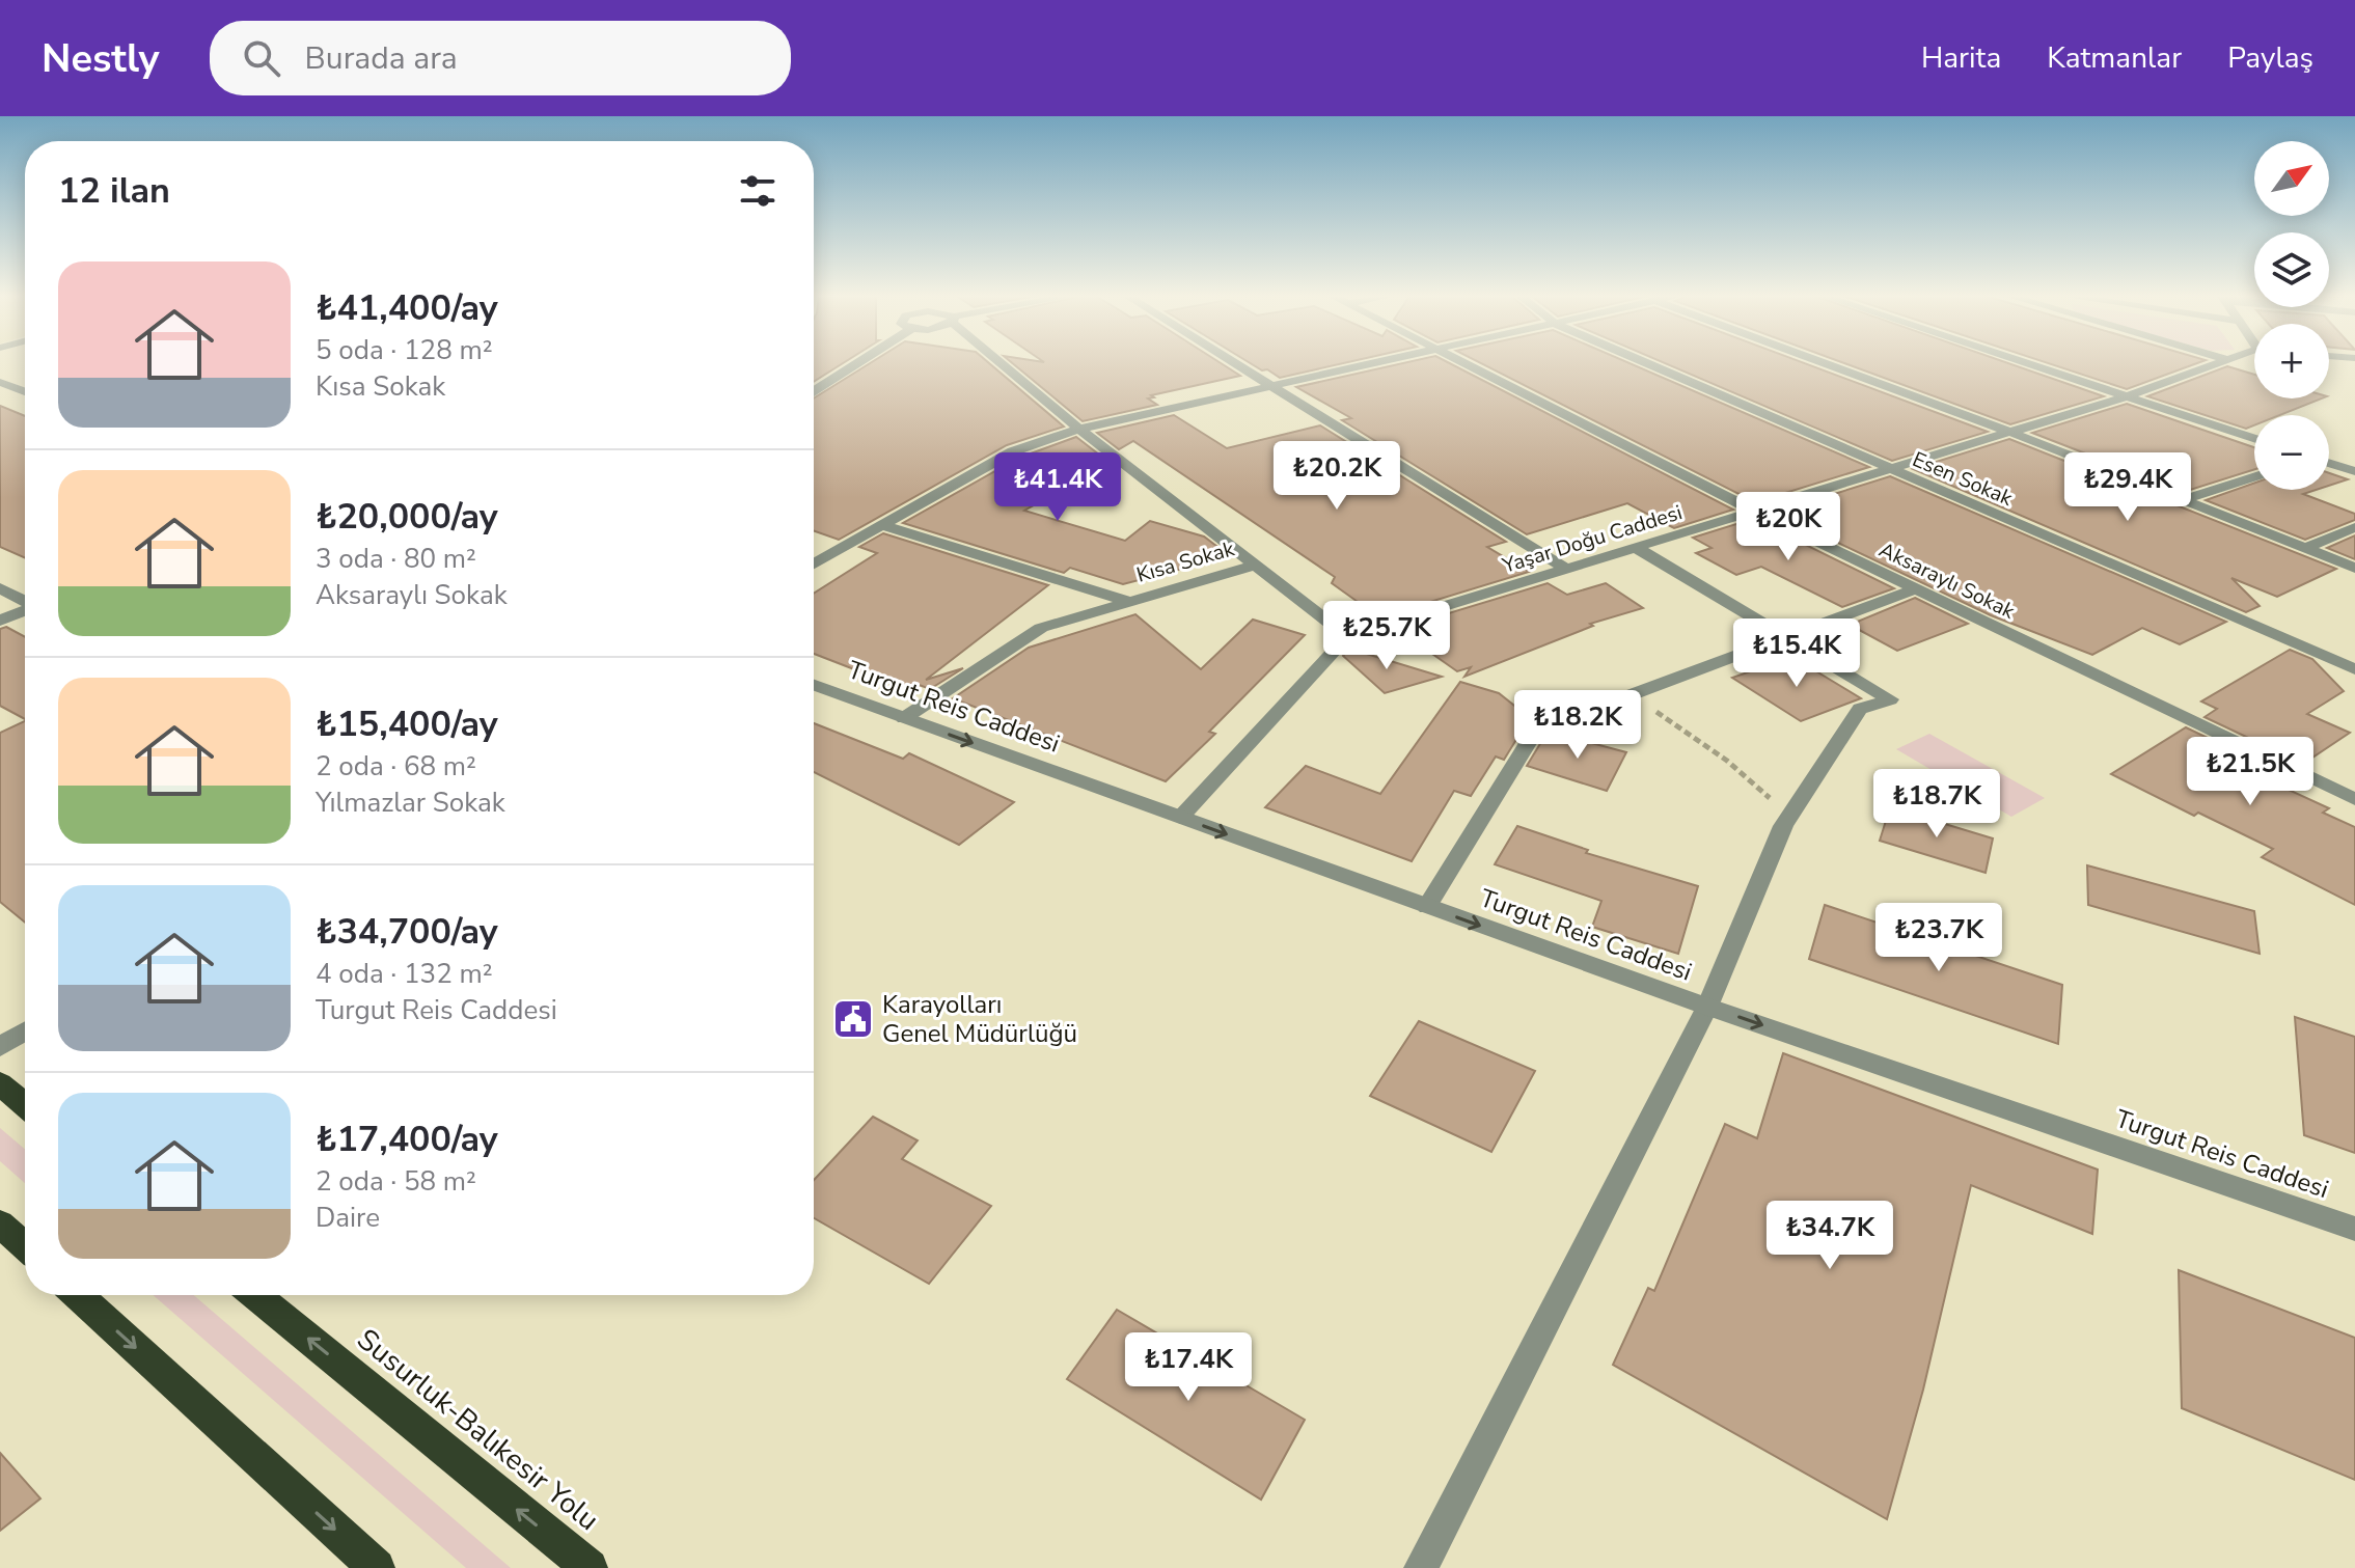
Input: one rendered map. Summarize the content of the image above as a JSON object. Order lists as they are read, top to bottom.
{
  "streets": {
    "highway": ["Susurluk-Balıkesir Yolu"],
    "street": [
      "Esen Sokak",
      "Yaşar Doğu Caddesi",
      "Kısa Sokak",
      "Aksaraylı Sokak",
      "Turgut Reis Caddesi"
    ]
  },
  "crossings": [
    ["Esen Sokak", "Yaşar Doğu Caddesi"],
    ["Yaşar Doğu Caddesi", "Aksaraylı Sokak"],
    ["Yaşar Doğu Caddesi", "Turgut Reis Caddesi"],
    ["Kısa Sokak", "Turgut Reis Caddesi"]
  ],
  "one_way": ["Turgut Reis Caddesi"],
  "places": {
    "public building": ["Karayolları Genel Müdürlüğü"]
  },
  "north": "top right",
  "page": {
    "header": "Nestly",
    "search": "Burada ara",
    "nav": ["Harita", "Katmanlar", "Paylaş"],
    "map_buttons": ["+", "−"],
    "heading": "12 ilan",
    "list": [
      {
        "name": "₺41,400/ay",
        "note": "5 oda · 128 m² · Kısa Sokak"
      },
      {
        "name": "₺20,000/ay",
        "note": "3 oda · 80 m² · Aksaraylı Sokak"
      },
      {
        "name": "₺15,400/ay",
        "note": "2 oda · 68 m² · Yılmazlar Sokak"
      },
      {
        "name": "₺34,700/ay",
        "note": "4 oda · 132 m² · Turgut Reis Caddesi"
      },
      {
        "name": "₺17,400/ay",
        "note": "2 oda · 58 m² · Daire"
      }
    ],
    "price": [
      "₺20.2K",
      "₺41.4K",
      "₺29.4K",
      "₺20K",
      "₺25.7K",
      "₺15.4K",
      "₺18.2K",
      "₺21.5K",
      "₺18.7K",
      "₺23.7K",
      "₺34.7K",
      "₺17.4K"
    ]
  }
}
